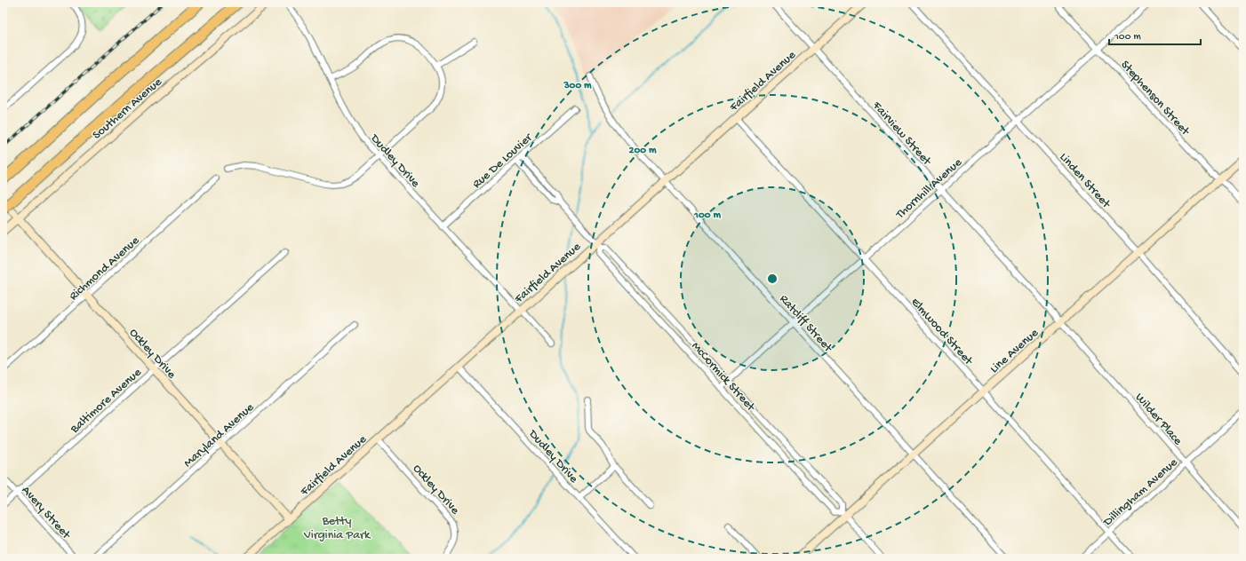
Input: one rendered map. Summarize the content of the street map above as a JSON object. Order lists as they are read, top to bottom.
{
  "streets": {
    "street": [
      "Fairfield Avenue",
      "Stephenson Street",
      "Southern Avenue",
      "Fairview Street",
      "Dudley Drive",
      "Rue De Louvier",
      "Linden Street",
      "Thornhill Avenue",
      "Richmond Avenue",
      "Ratcliff Street",
      "Elmwood Street",
      "Line Avenue",
      "Ockley Drive",
      "McCormick Street",
      "Baltimore Avenue",
      "Wilder Place",
      "Maryland Avenue",
      "Dillingham Avenue",
      "Avery Street"
    ]
  },
  "crossings": [
    ["Fairfield Avenue", "Fairview Street"],
    ["Fairfield Avenue", "Dudley Drive"],
    ["Fairfield Avenue", "Ratcliff Street"],
    ["Fairfield Avenue", "Elmwood Street"],
    ["Fairfield Avenue", "Ockley Drive"],
    ["Fairfield Avenue", "McCormick Street"],
    ["Stephenson Street", "Thornhill Avenue"],
    ["Stephenson Street", "Line Avenue"],
    ["Southern Avenue", "Ockley Drive"],
    ["Fairview Street", "Thornhill Avenue"],
    ["Fairview Street", "Line Avenue"],
    ["Fairview Street", "Wilder Place"],
    ["Dudley Drive", "Rue De Louvier"],
    ["Linden Street", "Thornhill Avenue"],
    ["Linden Street", "Line Avenue"],
    ["Thornhill Avenue", "Ratcliff Street"],
    ["Thornhill Avenue", "Elmwood Street"],
    ["Thornhill Avenue", "McCormick Street"],
    ["Richmond Avenue", "Ockley Drive"],
    ["Ratcliff Street", "Line Avenue"],
    ["Elmwood Street", "Line Avenue"],
    ["Elmwood Street", "Dillingham Avenue"],
    ["Line Avenue", "McCormick Street"],
    ["Line Avenue", "Wilder Place"],
    ["Ockley Drive", "Baltimore Avenue"],
    ["Ockley Drive", "Maryland Avenue"],
    ["Baltimore Avenue", "Avery Street"],
    ["Wilder Place", "Dillingham Avenue"]
  ],
  "parks": ["Betty Virginia Park"],
  "scale_bar": "100 m",
  "rings": ["300 m", "200 m", "100 m"]
}
